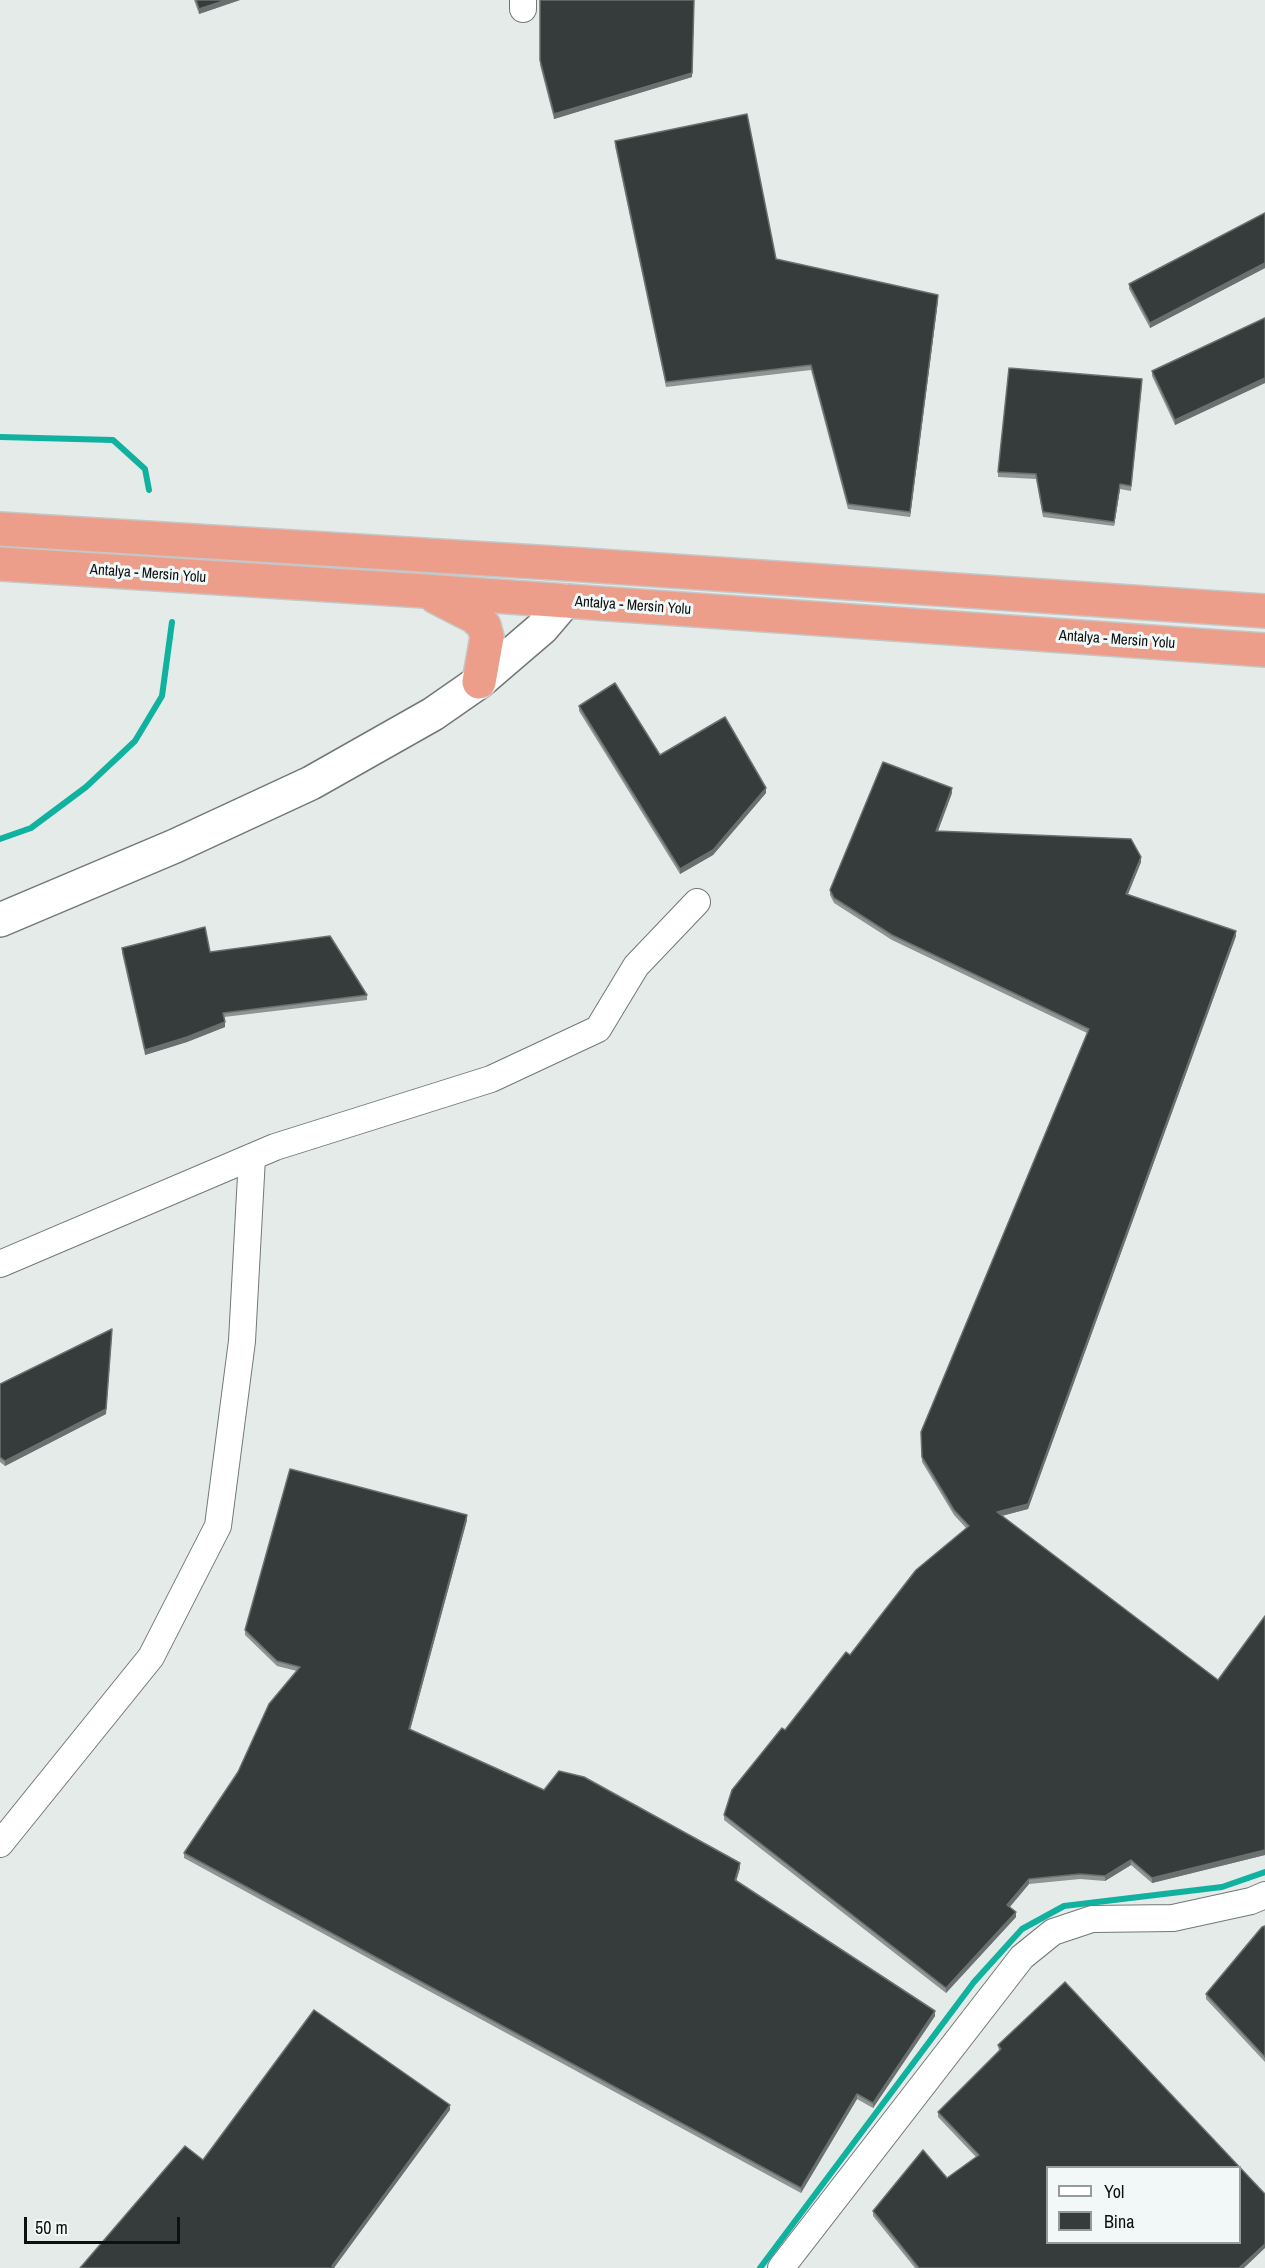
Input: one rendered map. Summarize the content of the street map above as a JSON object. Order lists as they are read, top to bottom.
{
  "streets": {
    "highway": ["Antalya - Mersin Yolu"]
  },
  "legend": ["Yol", "Bina"],
  "scale_bar": "50 m"
}
